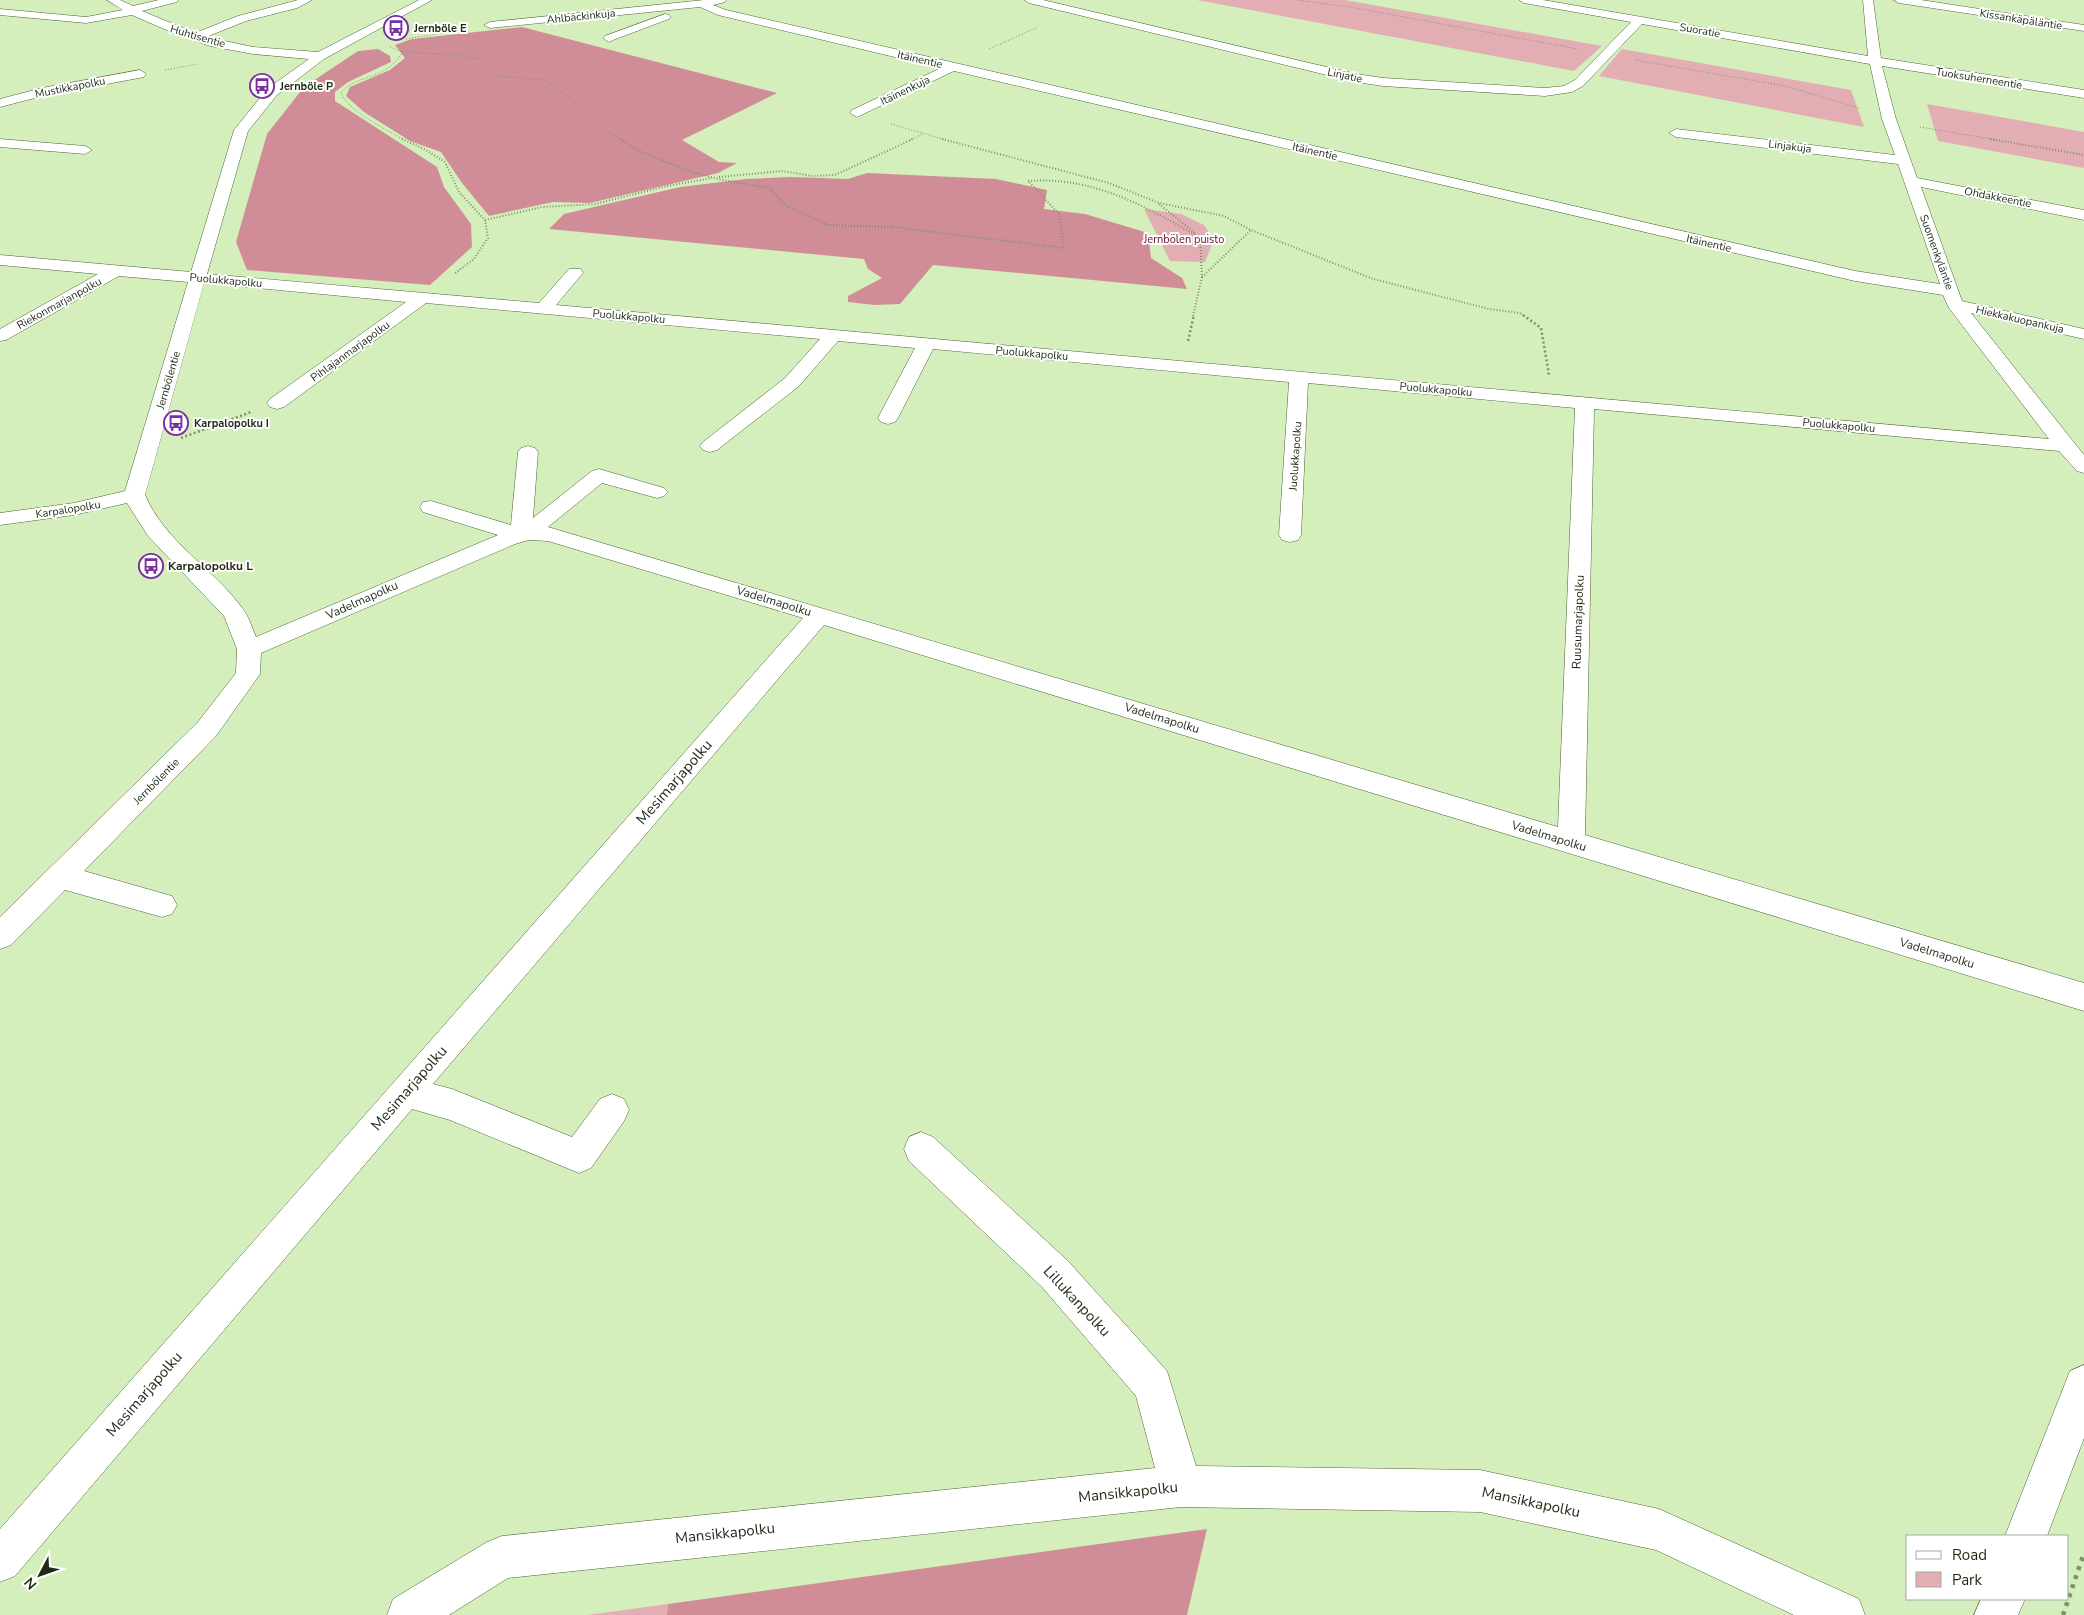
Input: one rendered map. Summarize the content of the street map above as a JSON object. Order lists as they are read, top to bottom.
{
  "streets": {
    "street": [
      "Ahlbäckinkuja",
      "Kissankäpäläntie",
      "Suoratie",
      "Huhtisentie",
      "Itäinentie",
      "Linjatie",
      "Tuoksuherneentie",
      "Mustikkapolku",
      "Itäinenkuja",
      "Linjakuja",
      "Ohdakkeentie",
      "Suomenkyläntie",
      "Puolukkapolku",
      "Riekonmarjanpolku",
      "Hiekkakuopankuja",
      "Pihlajanmarjapolku",
      "Jernbölentie",
      "Juolukkapolku",
      "Karpalopolku",
      "Vadelmapolku",
      "Ruusumarjapolku",
      "Mesimarjapolku",
      "Lillukanpolku",
      "Mansikkapolku"
    ]
  },
  "crossings": [
    ["Ahlbäckinkuja", "Itäinentie"],
    ["Suoratie", "Linjatie"],
    ["Suoratie", "Tuoksuherneentie"],
    ["Suoratie", "Suomenkyläntie"],
    ["Huhtisentie", "Jernbölentie"],
    ["Itäinentie", "Itäinenkuja"],
    ["Itäinentie", "Suomenkyläntie"],
    ["Itäinentie", "Hiekkakuopankuja"],
    ["Tuoksuherneentie", "Suomenkyläntie"],
    ["Linjakuja", "Suomenkyläntie"],
    ["Ohdakkeentie", "Suomenkyläntie"],
    ["Suomenkyläntie", "Puolukkapolku"],
    ["Suomenkyläntie", "Hiekkakuopankuja"],
    ["Puolukkapolku", "Riekonmarjanpolku"],
    ["Puolukkapolku", "Pihlajanmarjapolku"],
    ["Puolukkapolku", "Jernbölentie"],
    ["Puolukkapolku", "Juolukkapolku"],
    ["Puolukkapolku", "Ruusumarjapolku"],
    ["Jernbölentie", "Karpalopolku"],
    ["Jernbölentie", "Vadelmapolku"],
    ["Vadelmapolku", "Ruusumarjapolku"],
    ["Vadelmapolku", "Mesimarjapolku"],
    ["Lillukanpolku", "Mansikkapolku"]
  ],
  "parks": ["Jernbölen puisto"],
  "places": {
    "bus stop": [
      "Jernböle E",
      "Jernböle P",
      "Karpalopolku I",
      "Karpalopolku L"
    ]
  },
  "legend": ["Road", "Park"],
  "north": "bottom left"
}
